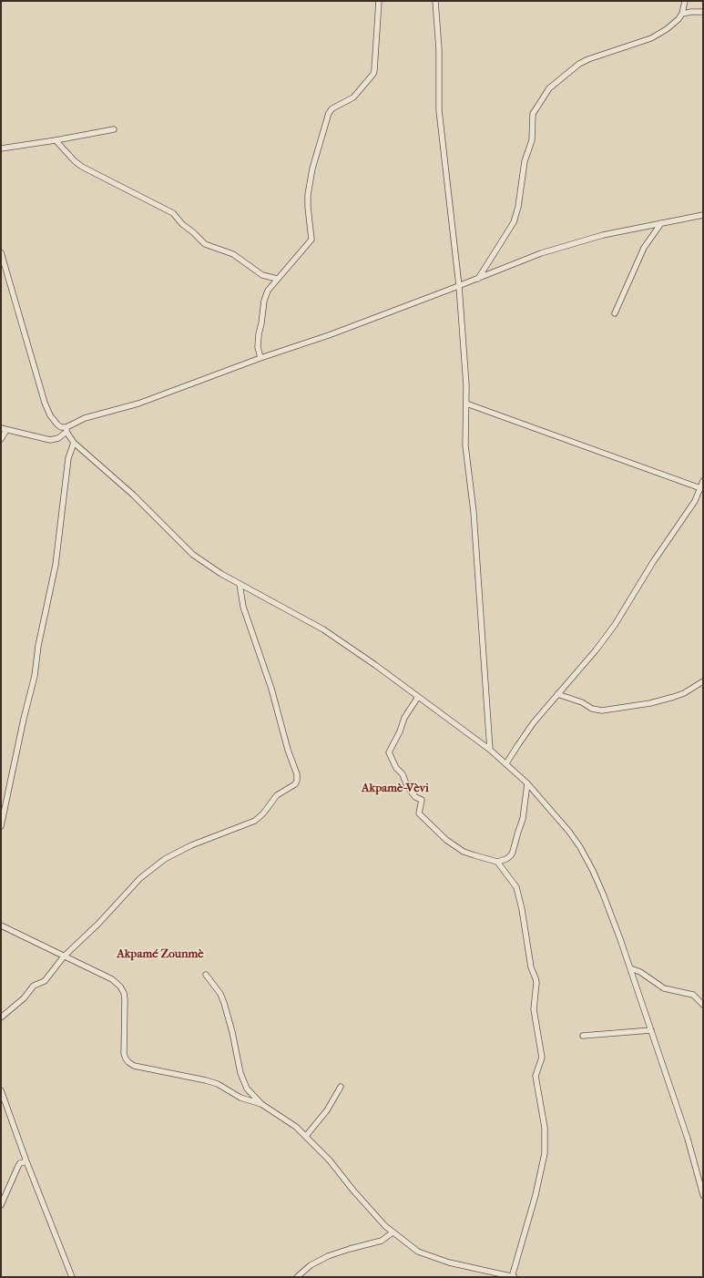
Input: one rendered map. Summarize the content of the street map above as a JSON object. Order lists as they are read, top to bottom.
{
  "districts": ["Akpamè-Vèvi", "Akpamé Zounmè"]
}
